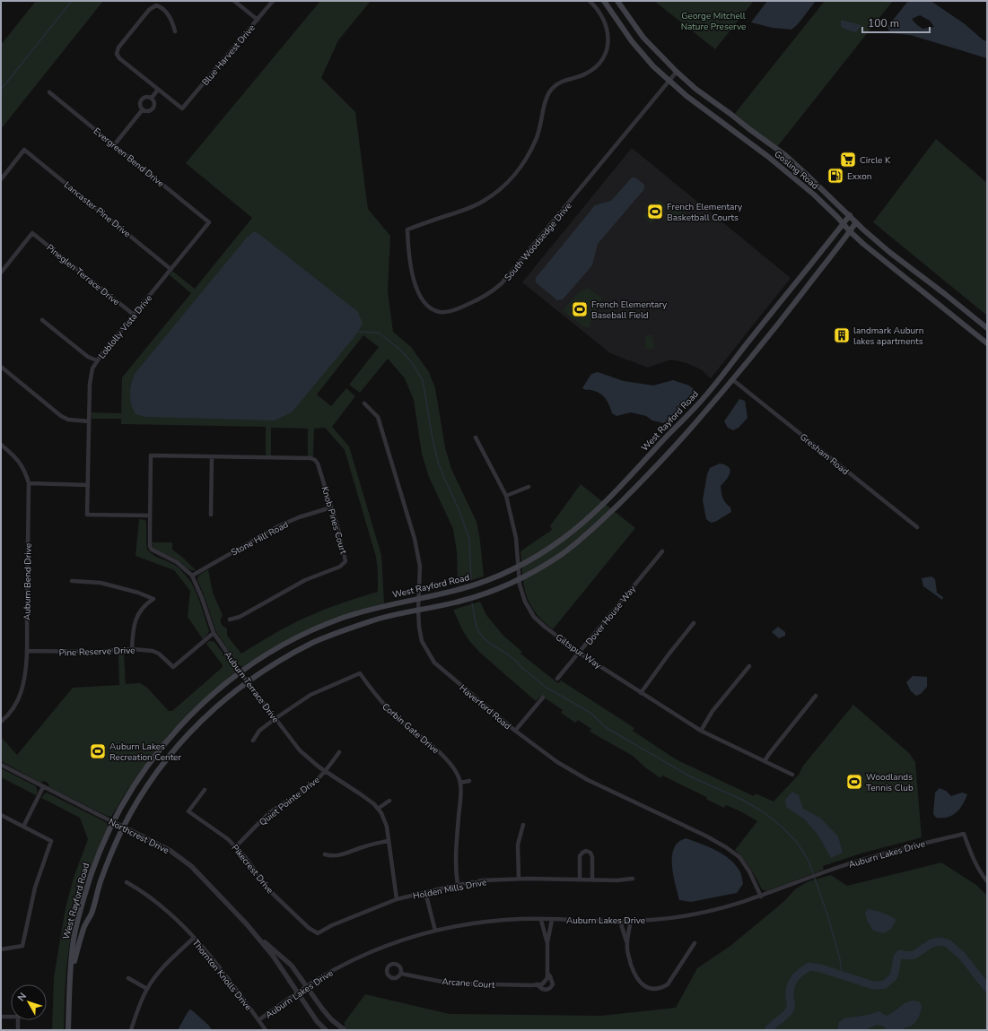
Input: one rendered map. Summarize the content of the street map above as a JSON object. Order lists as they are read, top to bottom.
{
  "streets": {
    "main road": ["Gosling Road", "West Rayford Road"],
    "street": [
      "Blue Harvest Drive",
      "Evergreen Bend Drive",
      "Lancaster Pine Drive",
      "South Woodsedge Drive",
      "Pineglen Terrace Drive",
      "Loblolly Vista Drive",
      "Gresham Road",
      "Knob Pines Court",
      "Stone Hill Road",
      "Auburn Bend Drive",
      "Dover House Way",
      "Pine Reserve Drive",
      "Giltspur Way",
      "Auburn Terrace Drive",
      "Haverford Road",
      "Corbin Gate Drive",
      "Quiet Pointe Drive",
      "Northcrest Drive",
      "Auburn Lakes Drive",
      "Pikecrest Drive",
      "Holden Mills Drive",
      "Thornton Knolls Drive",
      "Arcane Court"
    ]
  },
  "crossings": [
    ["Evergreen Bend Drive", "Loblolly Vista Drive"],
    ["Gosling Road", "South Woodsedge Drive"],
    ["Gosling Road", "West Rayford Road"],
    ["Lancaster Pine Drive", "Loblolly Vista Drive"],
    ["Pineglen Terrace Drive", "Loblolly Vista Drive"],
    ["Loblolly Vista Drive", "Auburn Terrace Drive"],
    ["West Rayford Road", "Gresham Road"],
    ["West Rayford Road", "Giltspur Way"],
    ["West Rayford Road", "Auburn Terrace Drive"],
    ["West Rayford Road", "Haverford Road"],
    ["West Rayford Road", "Northcrest Drive"],
    ["Knob Pines Court", "Stone Hill Road"],
    ["Knob Pines Court", "Auburn Terrace Drive"],
    ["Stone Hill Road", "Auburn Terrace Drive"],
    ["Auburn Bend Drive", "Pine Reserve Drive"],
    ["Dover House Way", "Giltspur Way"],
    ["Pine Reserve Drive", "Auburn Terrace Drive"],
    ["Auburn Terrace Drive", "Corbin Gate Drive"],
    ["Auburn Terrace Drive", "Quiet Pointe Drive"],
    ["Auburn Terrace Drive", "Holden Mills Drive"],
    ["Haverford Road", "Auburn Lakes Drive"],
    ["Corbin Gate Drive", "Holden Mills Drive"],
    ["Quiet Pointe Drive", "Pikecrest Drive"],
    ["Northcrest Drive", "Auburn Lakes Drive"],
    ["Auburn Lakes Drive", "Thornton Knolls Drive"],
    ["Auburn Lakes Drive", "Arcane Court"],
    ["Pikecrest Drive", "Holden Mills Drive"]
  ],
  "parks": ["George Mitchell Nature Preserve"],
  "places": {
    "supermarket": ["Circle K"],
    "fuel station": ["Exxon"],
    "sports": [
      "French Elementary Basketball Courts",
      "French Elementary Baseball Field",
      "Auburn Lakes Recreation Center",
      "Woodlands Tennis Club"
    ],
    "building": ["landmark Auburn lakes apartments"]
  },
  "scale_bar": "100 m",
  "north": "top left"
}
